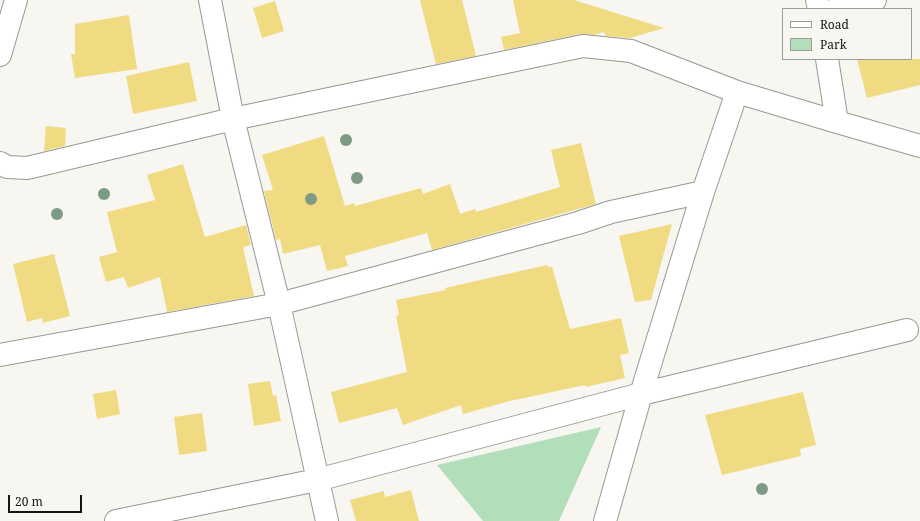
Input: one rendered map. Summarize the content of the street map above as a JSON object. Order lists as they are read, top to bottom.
{
  "legend": ["Road", "Park"],
  "scale_bar": "20 m"
}
